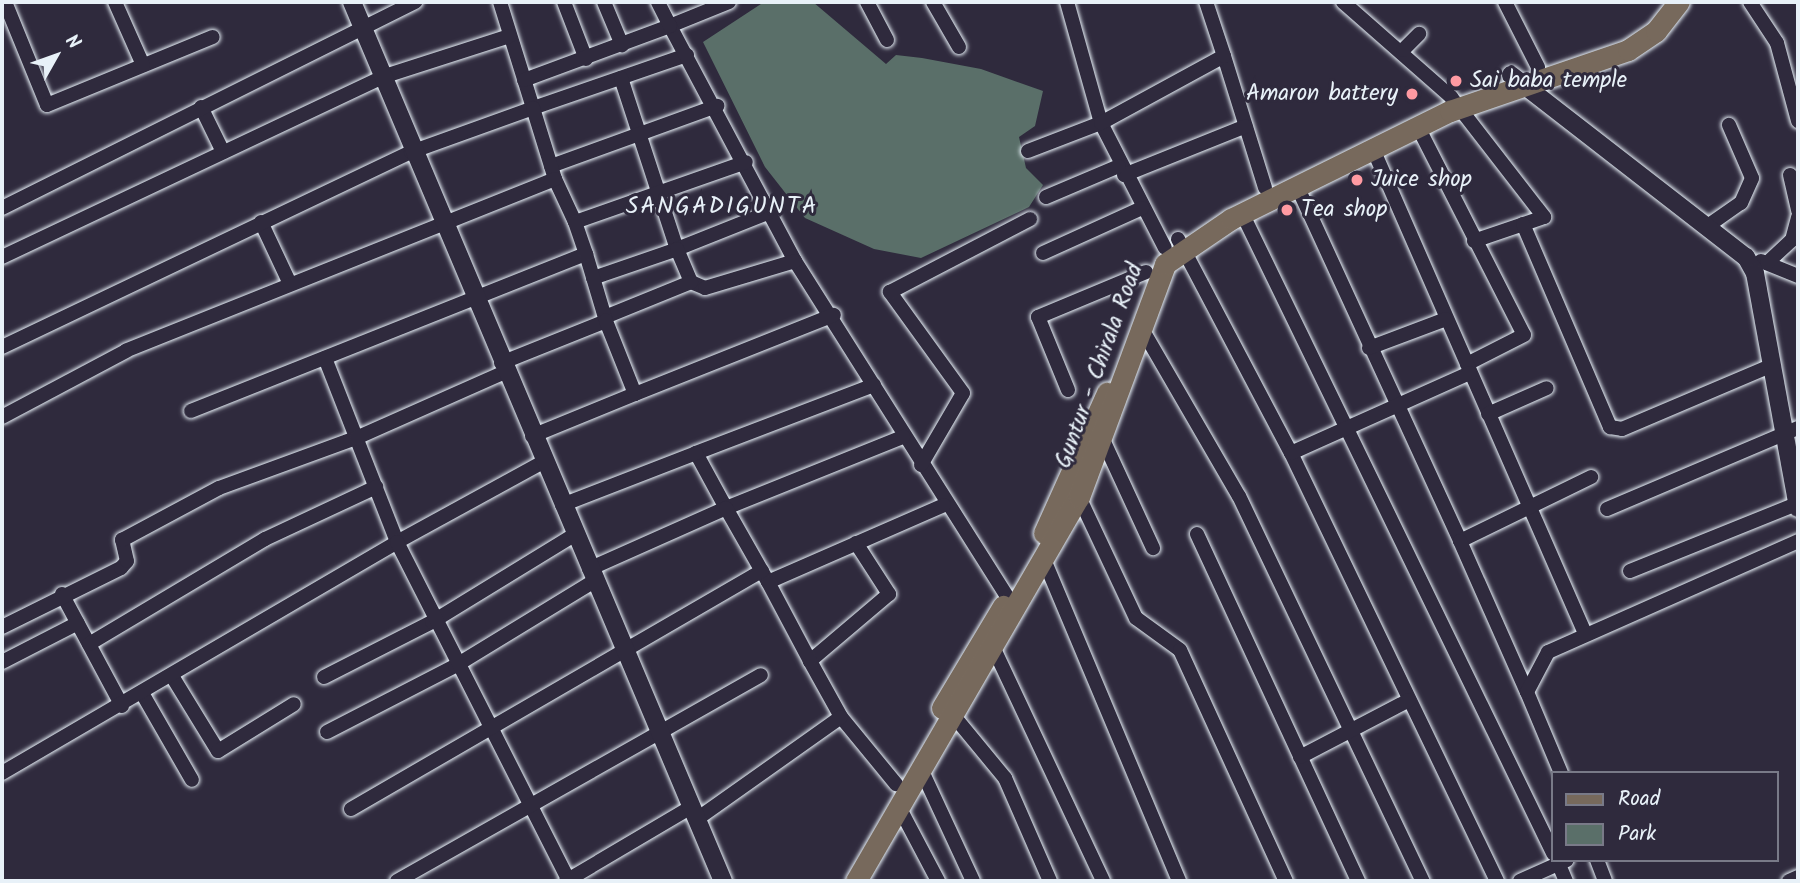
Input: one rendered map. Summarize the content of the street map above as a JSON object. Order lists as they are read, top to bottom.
{
  "streets": {
    "main road": ["Guntur - Chirala Road"]
  },
  "districts": ["SANGADIGUNTA"],
  "places": [
    "Sai baba temple",
    "Amaron battery",
    "Juice shop",
    "Tea shop"
  ],
  "legend": ["Road", "Park"],
  "north": "top right"
}
